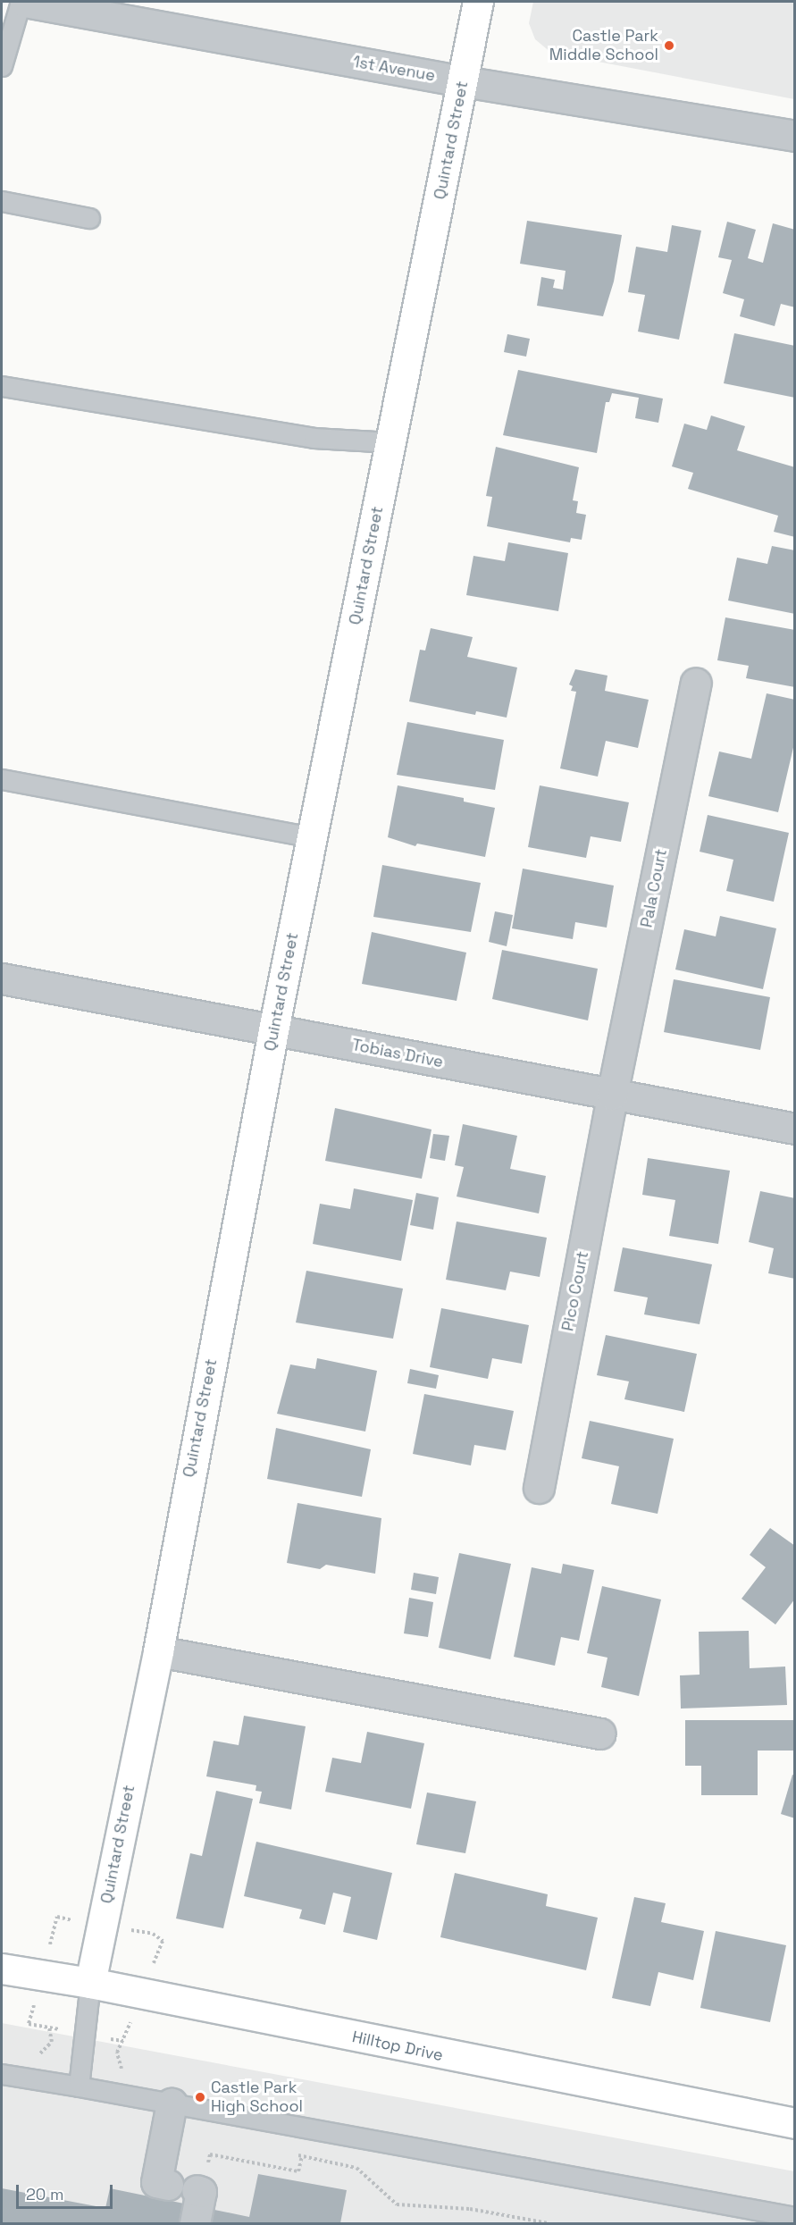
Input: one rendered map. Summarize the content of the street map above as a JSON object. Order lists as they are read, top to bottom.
{
  "streets": {
    "street": [
      "1st Avenue",
      "Quintard Street",
      "Pala Court",
      "Tobias Drive",
      "Pico Court",
      "Hilltop Drive"
    ]
  },
  "crossings": [
    ["1st Avenue", "Quintard Street"],
    ["Quintard Street", "Tobias Drive"],
    ["Quintard Street", "Hilltop Drive"],
    ["Pala Court", "Tobias Drive"],
    ["Pala Court", "Pico Court"],
    ["Tobias Drive", "Pico Court"]
  ],
  "places": ["Castle Park Middle School", "Castle Park High School"],
  "scale_bar": "20 m"
}
